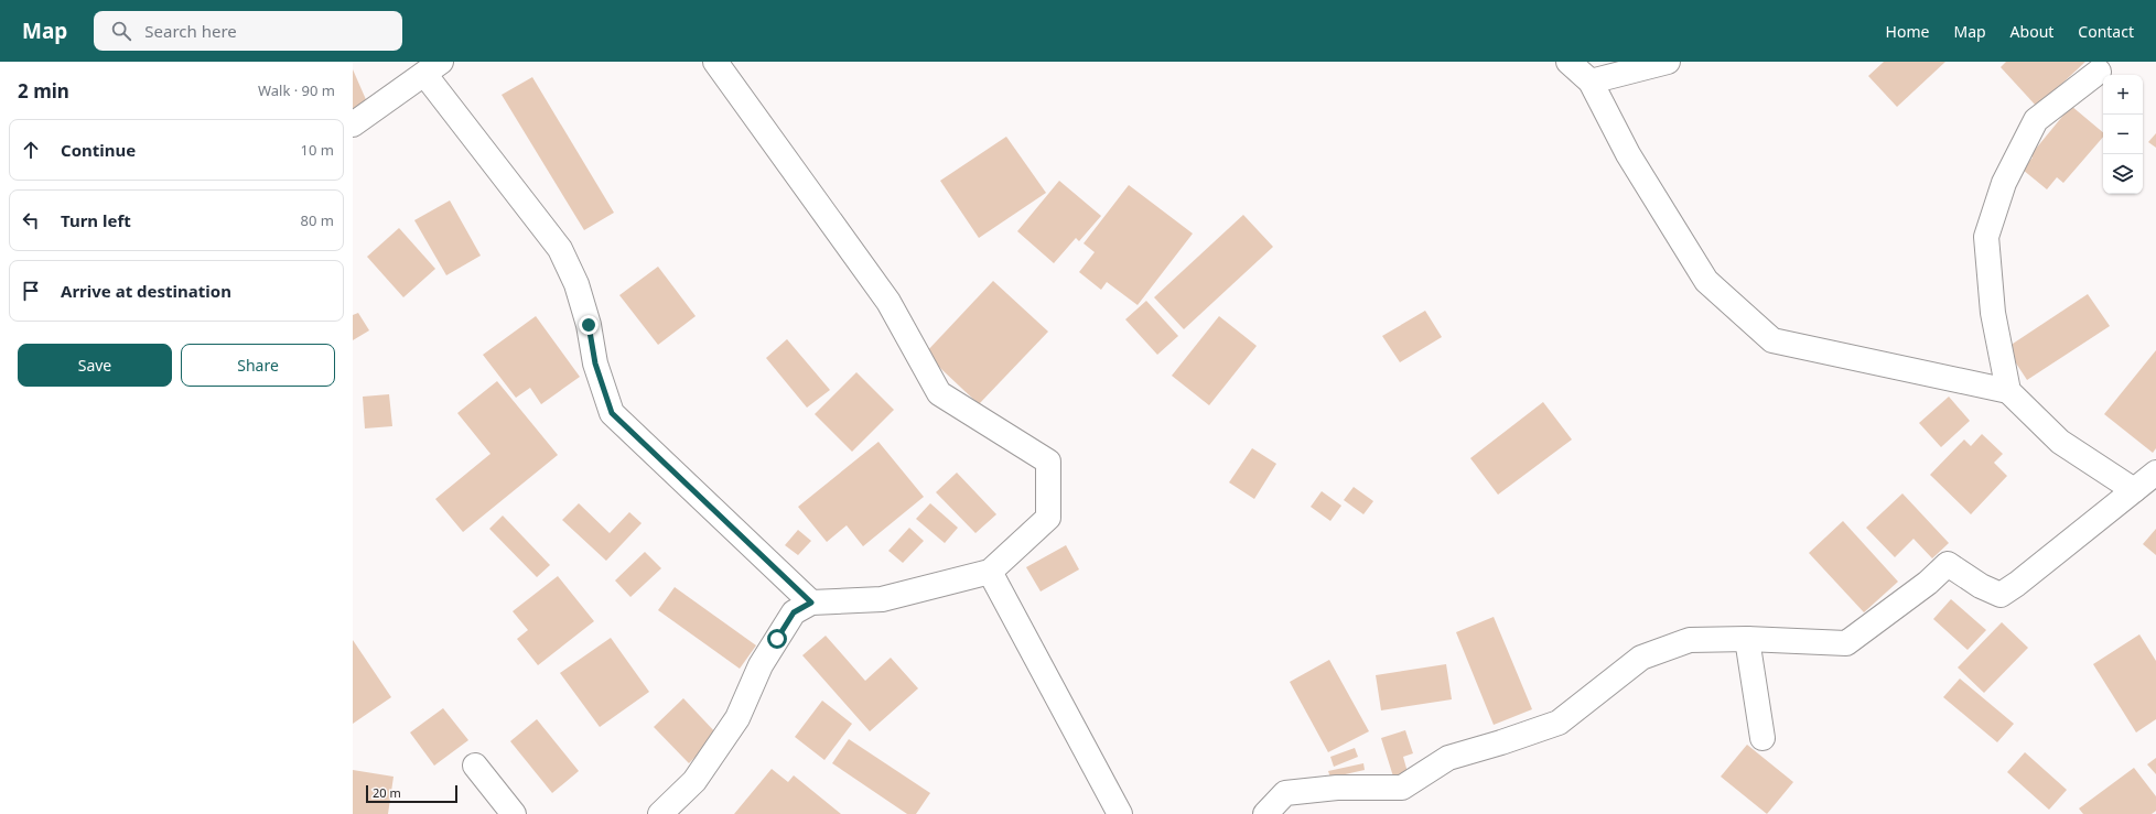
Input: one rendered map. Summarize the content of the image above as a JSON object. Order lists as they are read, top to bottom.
{
  "scale_bar": "20 m",
  "page": {
    "header": "Map",
    "search": "Search here",
    "nav": [
      "Home",
      "Map",
      "About",
      "Contact"
    ],
    "heading": ["2 min", "Walk · 90 m"],
    "map_buttons": ["+", "−"],
    "list": [
      ["Continue", "10 m"],
      ["Turn left", "80 m"],
      "Arrive at destination"
    ],
    "buttons": ["Save", "Share"],
    "scale": "20 m"
  }
}
